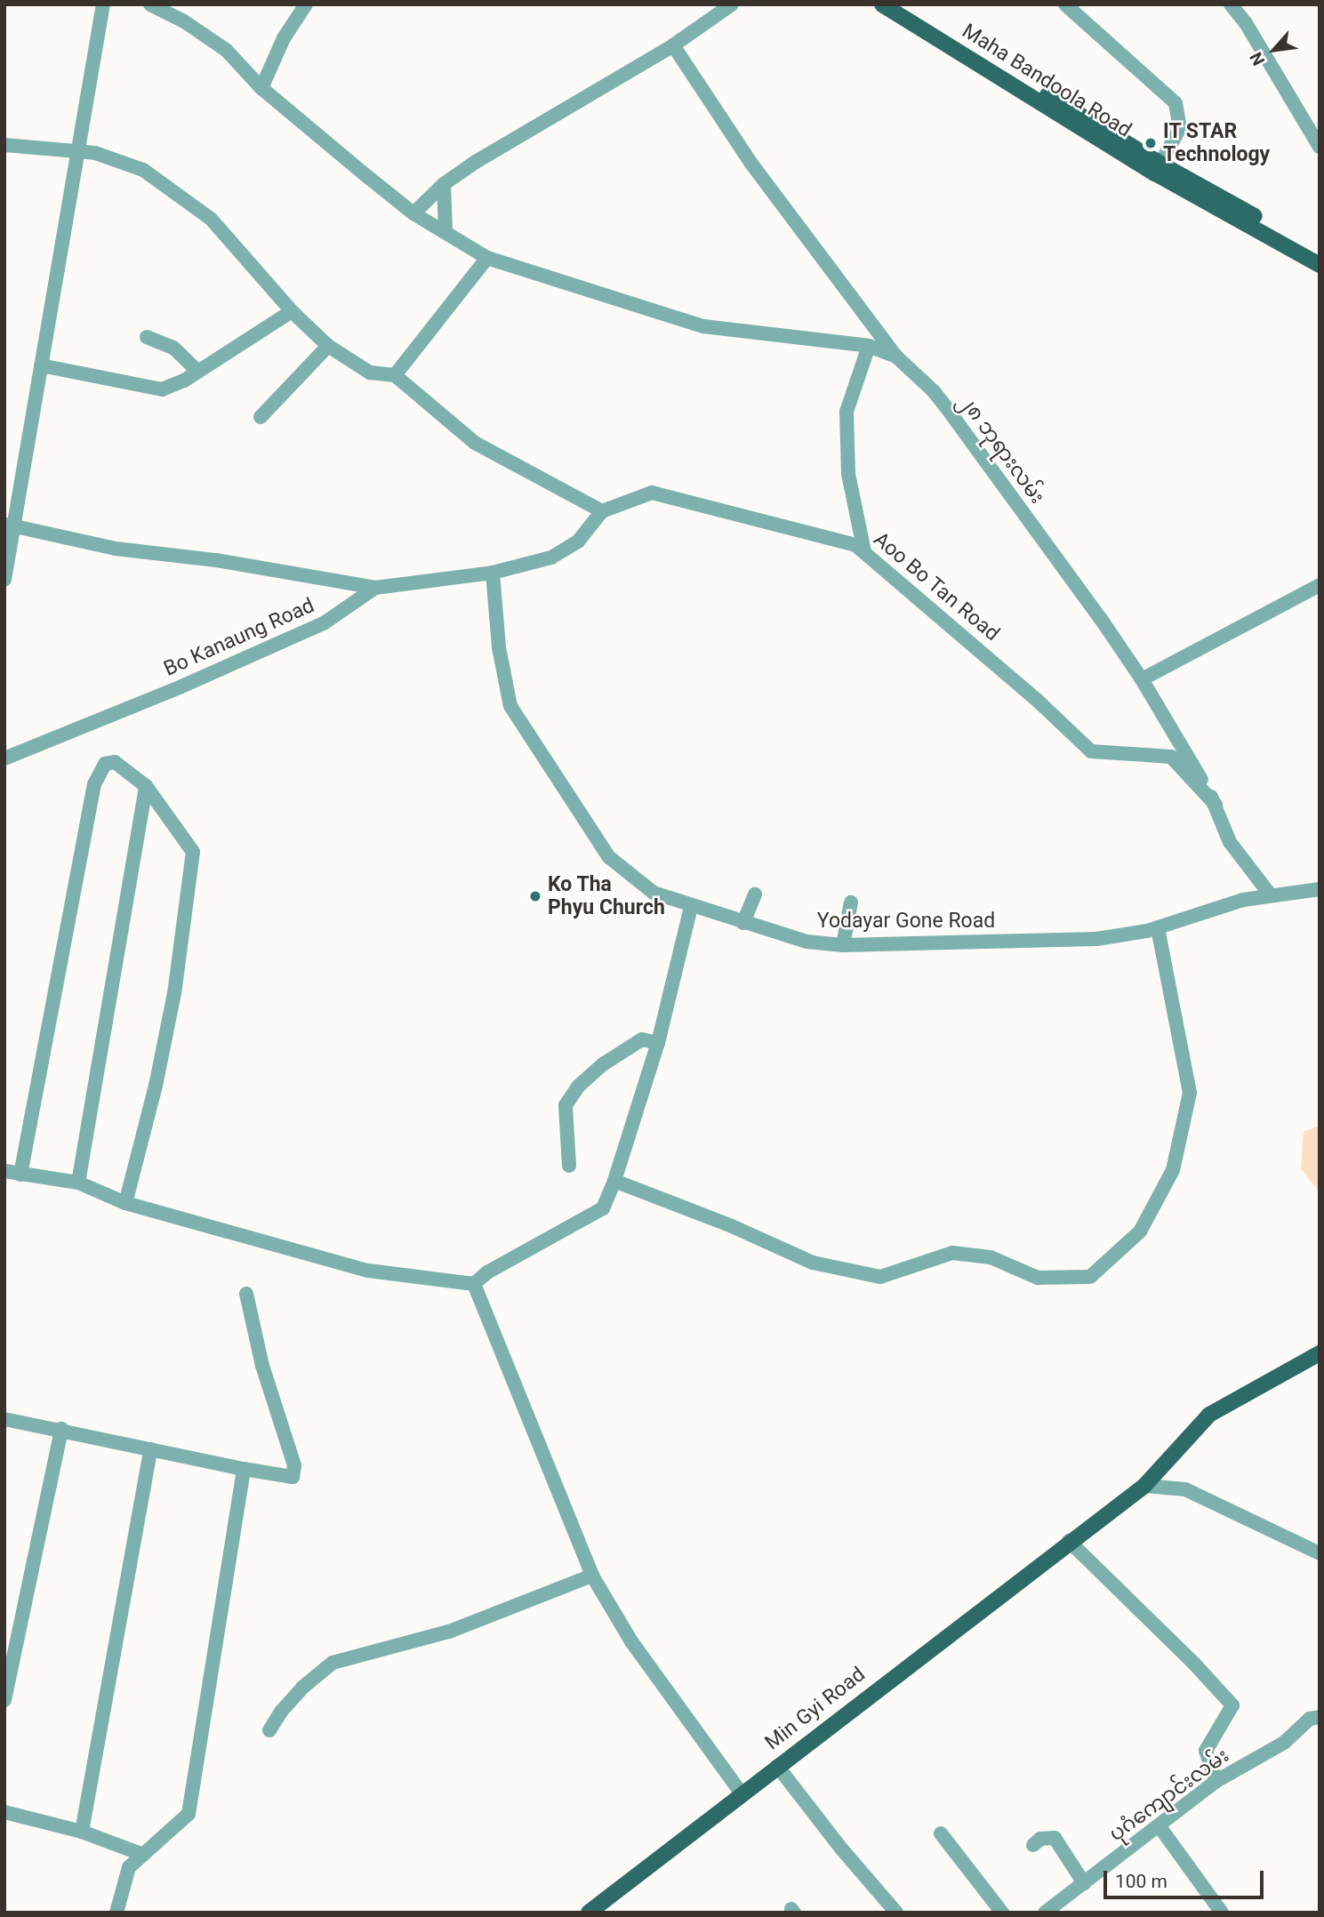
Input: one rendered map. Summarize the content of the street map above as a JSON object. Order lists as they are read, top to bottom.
{
  "streets": {
    "main road": ["Maha Bandoola Road", "Min Gyi Road"],
    "street": [
      "၂၈ ဘုရားလမ်း",
      "Aoo Bo Tan Road",
      "Bo Kanaung Road",
      "Yodayar Gone Road",
      "ပုဂံကျောင်းလမ်း"
    ]
  },
  "crossings": [
    ["၂၈ ဘုရားလမ်း", "Aoo Bo Tan Road"],
    ["၂၈ ဘုရားလမ်း", "Yodayar Gone Road"],
    ["Bo Kanaung Road", "Yodayar Gone Road"]
  ],
  "places": ["IT STAR Technology", "Ko Tha Phyu Church"],
  "scale_bar": "100 m",
  "north": "bottom left"
}
